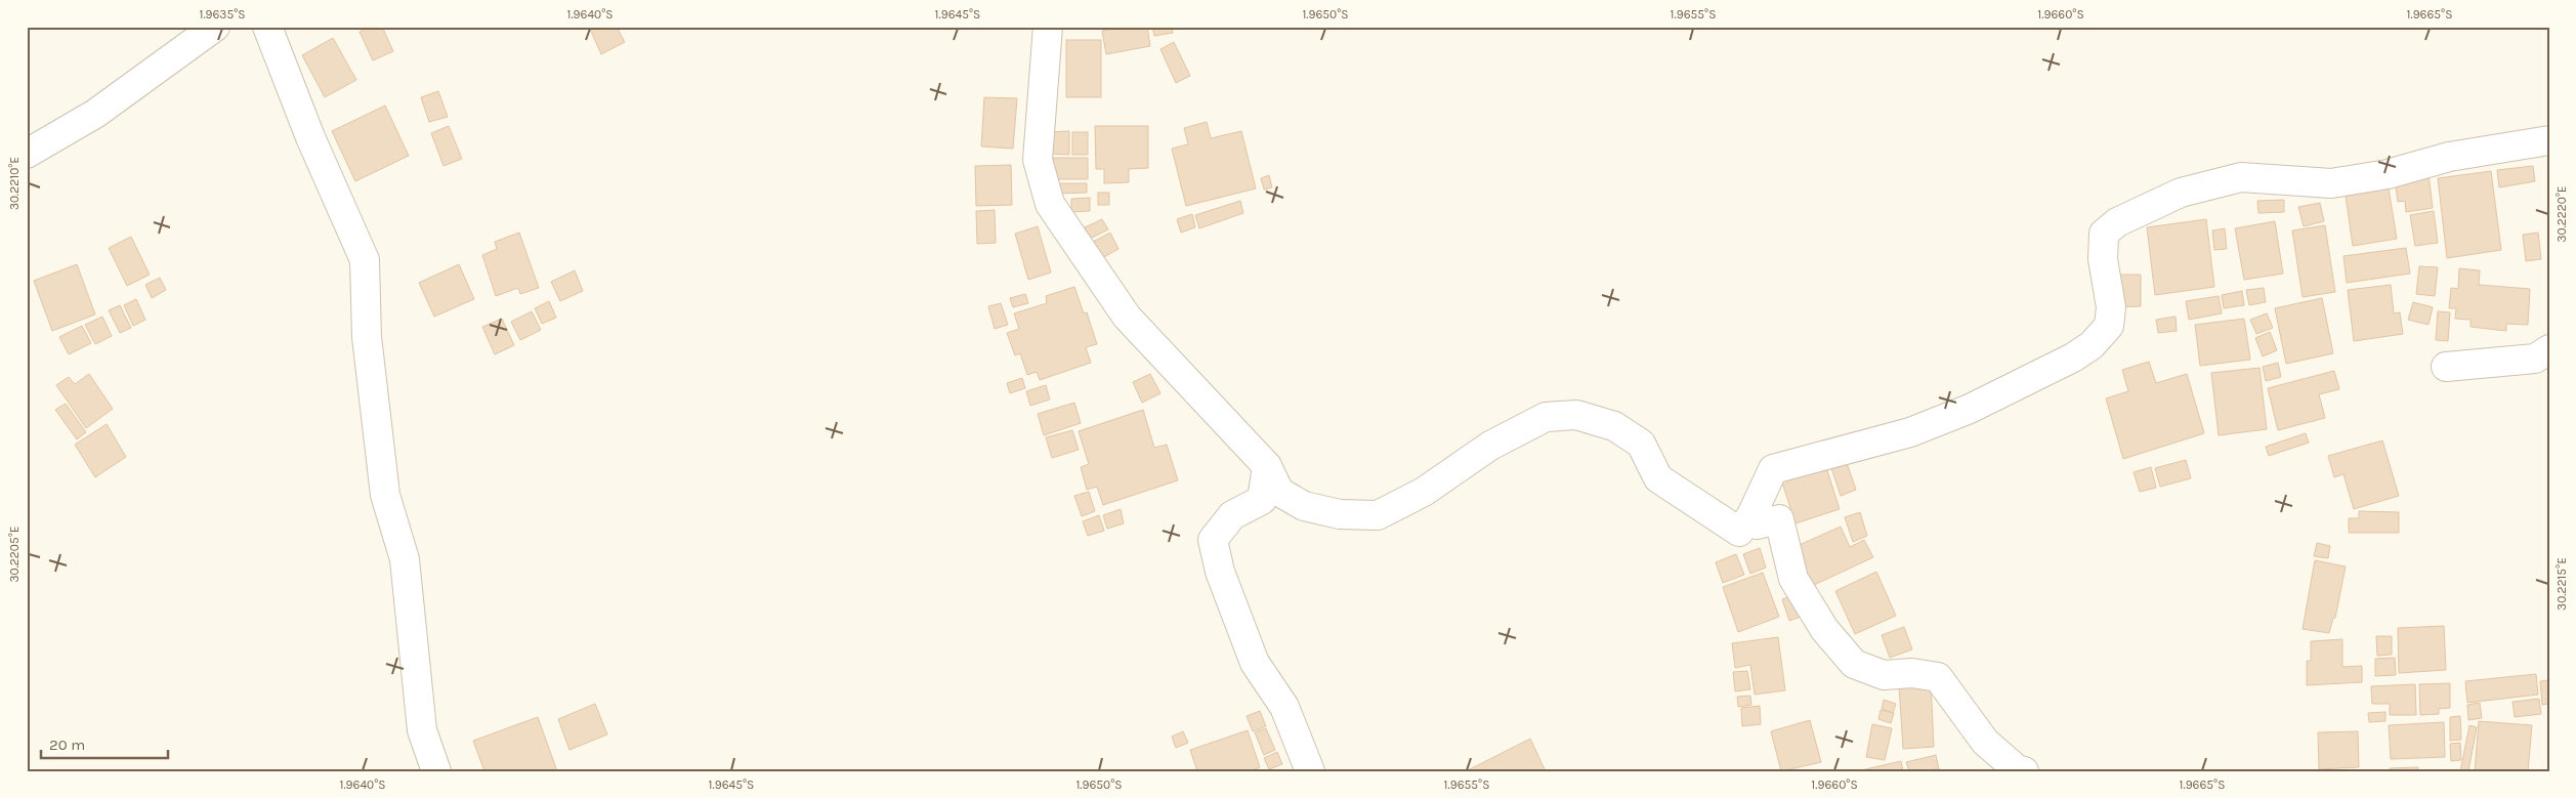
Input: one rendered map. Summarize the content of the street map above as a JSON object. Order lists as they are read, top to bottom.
{
  "scale_bar": "20 m",
  "coordinates": [
    "1.9635°S",
    "1.9640°S",
    "1.9645°S",
    "1.9650°S",
    "1.9655°S",
    "1.9660°S",
    "1.9665°S",
    "30.2210°E",
    "30.2220°E",
    "30.2205°E",
    "30.2215°E"
  ]
}
